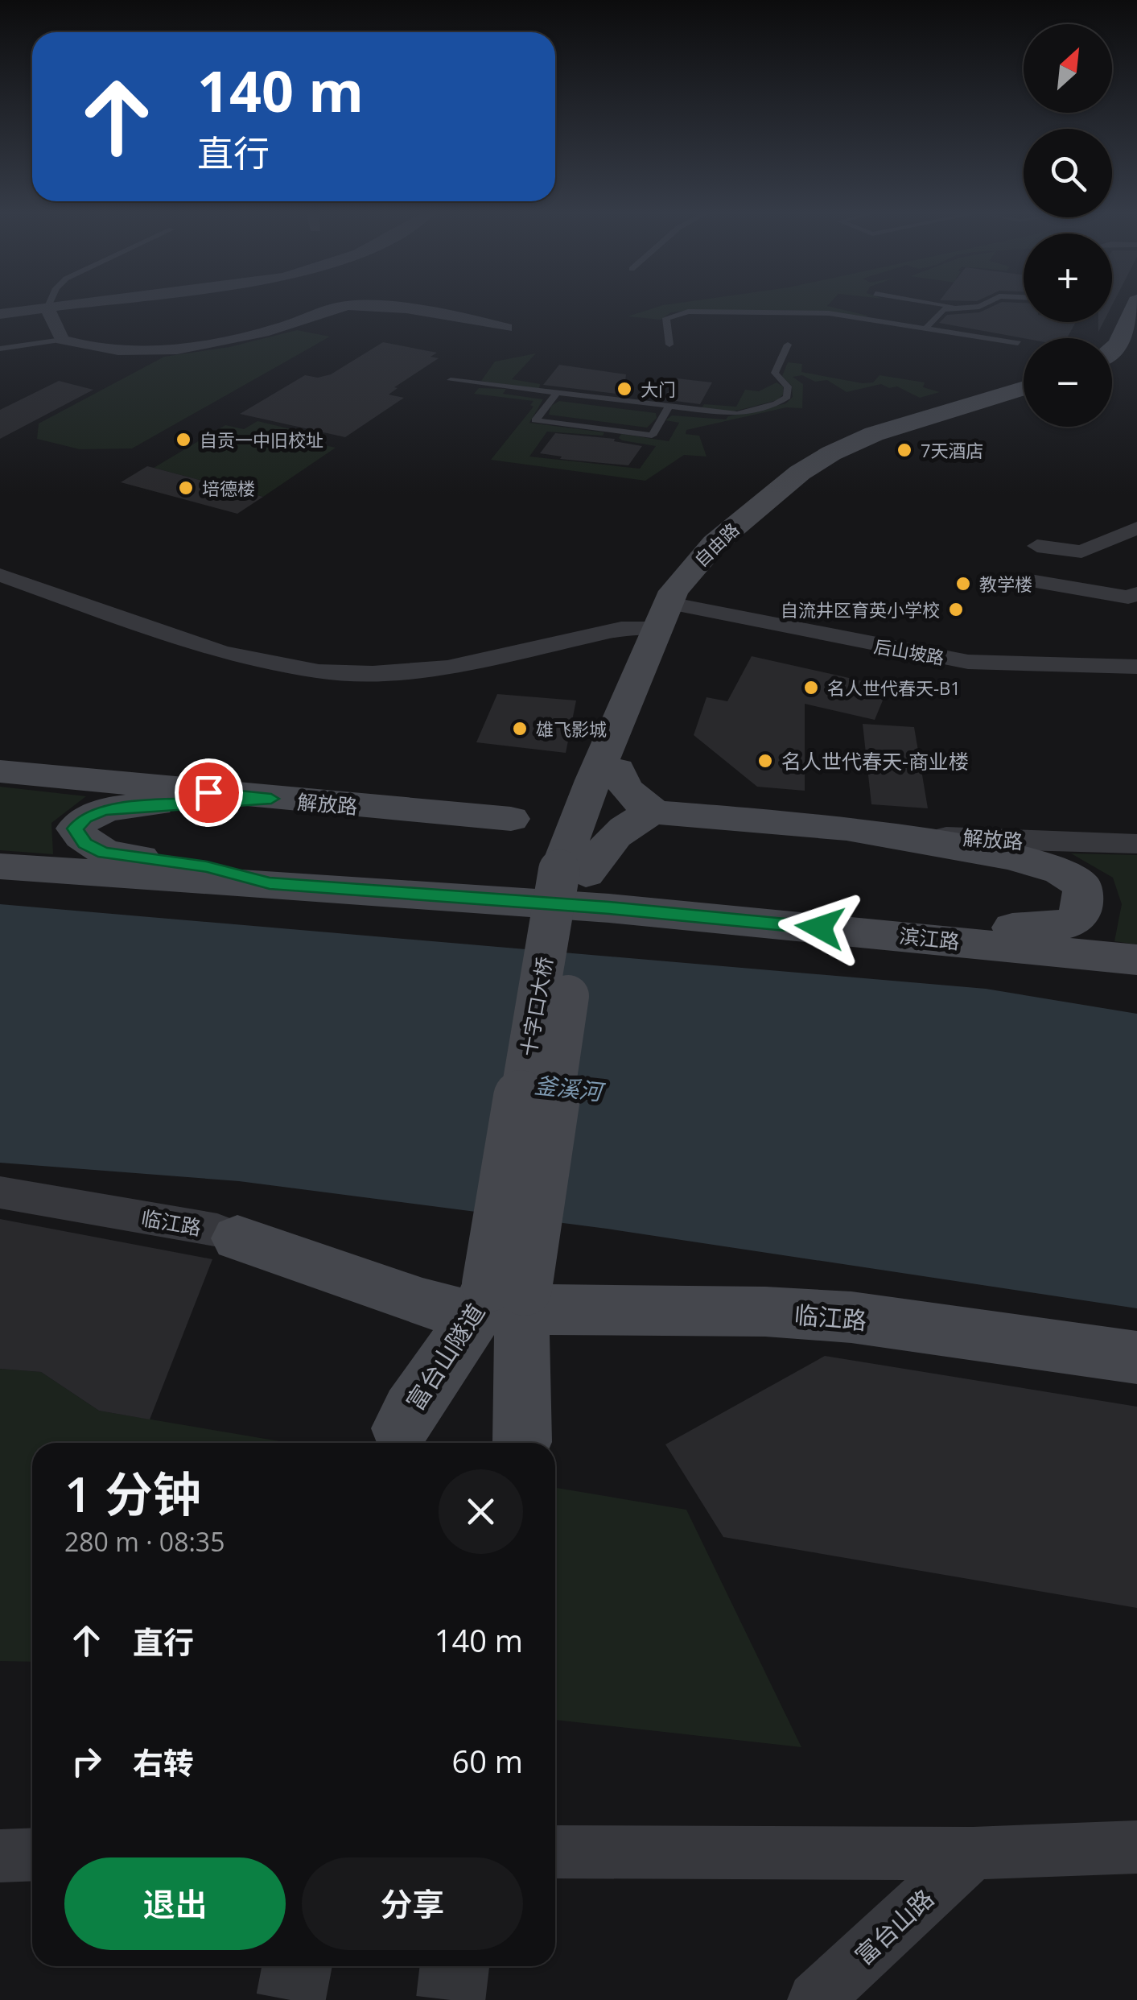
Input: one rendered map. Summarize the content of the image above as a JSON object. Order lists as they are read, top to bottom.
{
  "streets": {
    "main road": [
      "自由路",
      "解放路",
      "滨江路",
      "十字口大桥",
      "临江路",
      "富台山隧道"
    ],
    "street": ["后山坡路", "富台山路"]
  },
  "crossings": [
    ["自由路", "后山坡路"],
    ["自由路", "十字口大桥"],
    ["十字口大桥", "临江路"],
    ["十字口大桥", "富台山隧道"],
    ["临江路", "富台山隧道"]
  ],
  "water": ["釜溪河"],
  "places": [
    "大门",
    "自贡一中旧校址",
    "7天酒店",
    "培德楼",
    "教学楼",
    "自流井区育英小学校",
    "名人世代春天-B1",
    "雄飞影城",
    "名人世代春天-商业楼"
  ],
  "north": "top right",
  "page": {
    "map_buttons": ["+", "−"],
    "turn": ["140 m", "直行"],
    "heading": ["1 分钟", "280 m · 08:35"],
    "list": [
      {
        "name": "直行",
        "value": "140 m"
      },
      {
        "name": "右转",
        "value": "60 m"
      }
    ],
    "buttons": ["退出", "分享"]
  }
}
